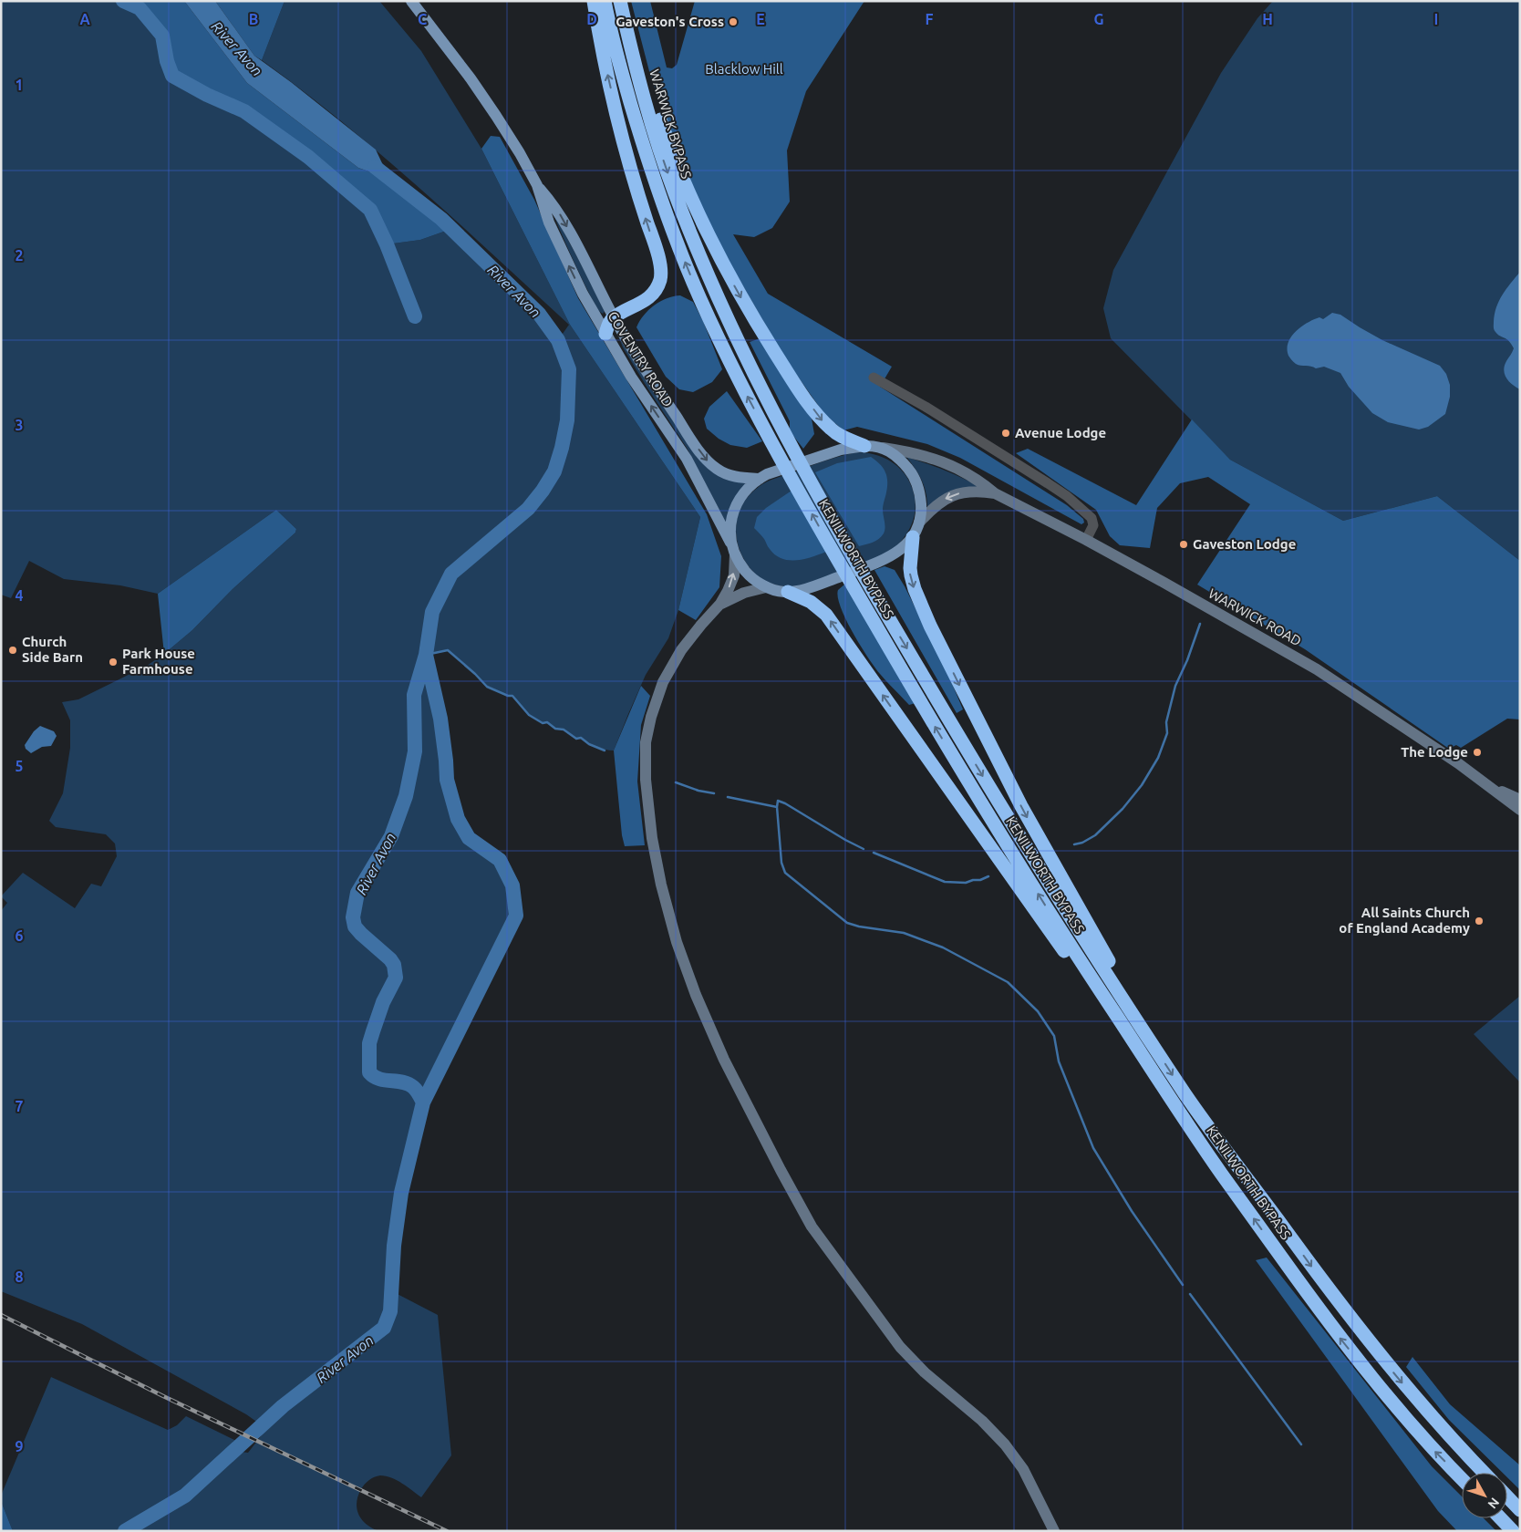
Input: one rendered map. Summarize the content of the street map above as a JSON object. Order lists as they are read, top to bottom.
{
  "streets": {
    "highway": ["WARWICK BYPASS", "KENILWORTH BYPASS"],
    "main road": ["COVENTRY ROAD", "WARWICK ROAD"]
  },
  "crossings": [
    ["WARWICK BYPASS", "KENILWORTH BYPASS"]
  ],
  "water": ["River Avon"],
  "parks": ["Blacklow Hill"],
  "places": [
    "Gaveston's Cross",
    "Avenue Lodge",
    "Gaveston Lodge",
    "Church Side Barn",
    "Park House Farmhouse",
    "The Lodge",
    "All Saints Church of England Academy"
  ],
  "north": "bottom right",
  "grid": {
    "columns": [
      "A",
      "B",
      "C",
      "D",
      "E",
      "F",
      "G",
      "H",
      "I"
    ],
    "rows": [
      "1",
      "2",
      "3",
      "4",
      "5",
      "6",
      "7",
      "8",
      "9"
    ]
  }
}
